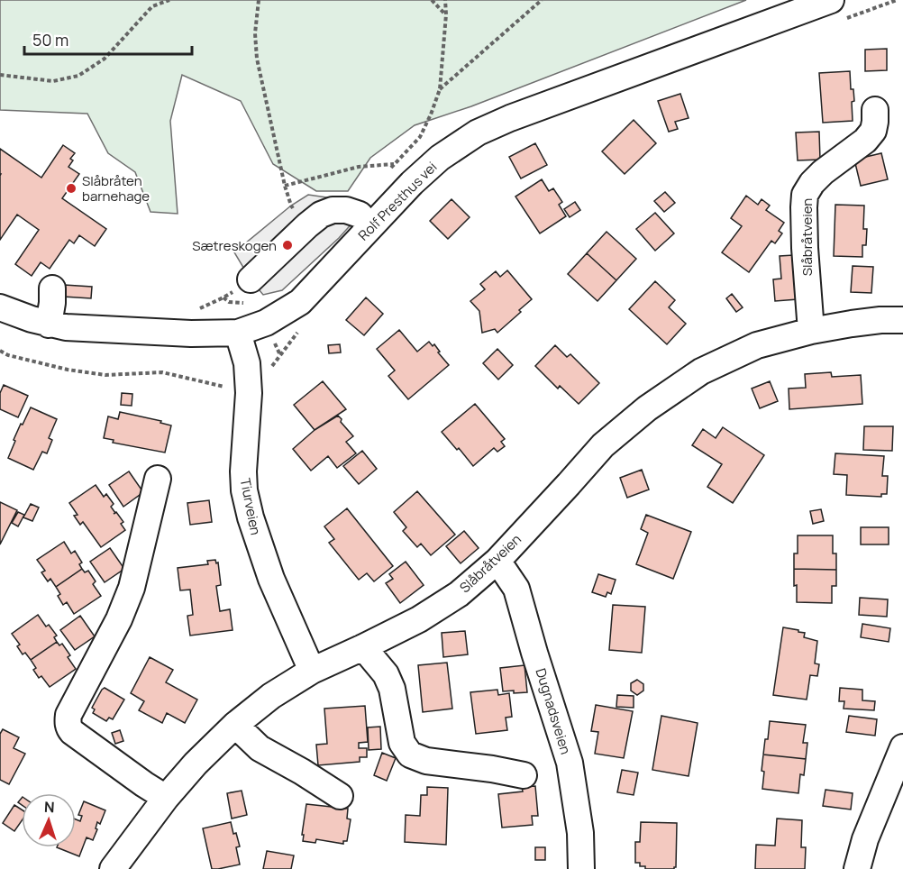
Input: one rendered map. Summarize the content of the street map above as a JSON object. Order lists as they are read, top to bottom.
{
  "streets": {
    "street": [
      "Rolf Presthus vei",
      "Slåbråtveien",
      "Tiurveien",
      "Dugnadsveien"
    ]
  },
  "crossings": [
    ["Rolf Presthus vei", "Tiurveien"],
    ["Slåbråtveien", "Tiurveien"],
    ["Slåbråtveien", "Dugnadsveien"]
  ],
  "places": ["Slåbråten barnehage", "Sætreskogen"],
  "scale_bar": "50 m",
  "north": "top"
}
